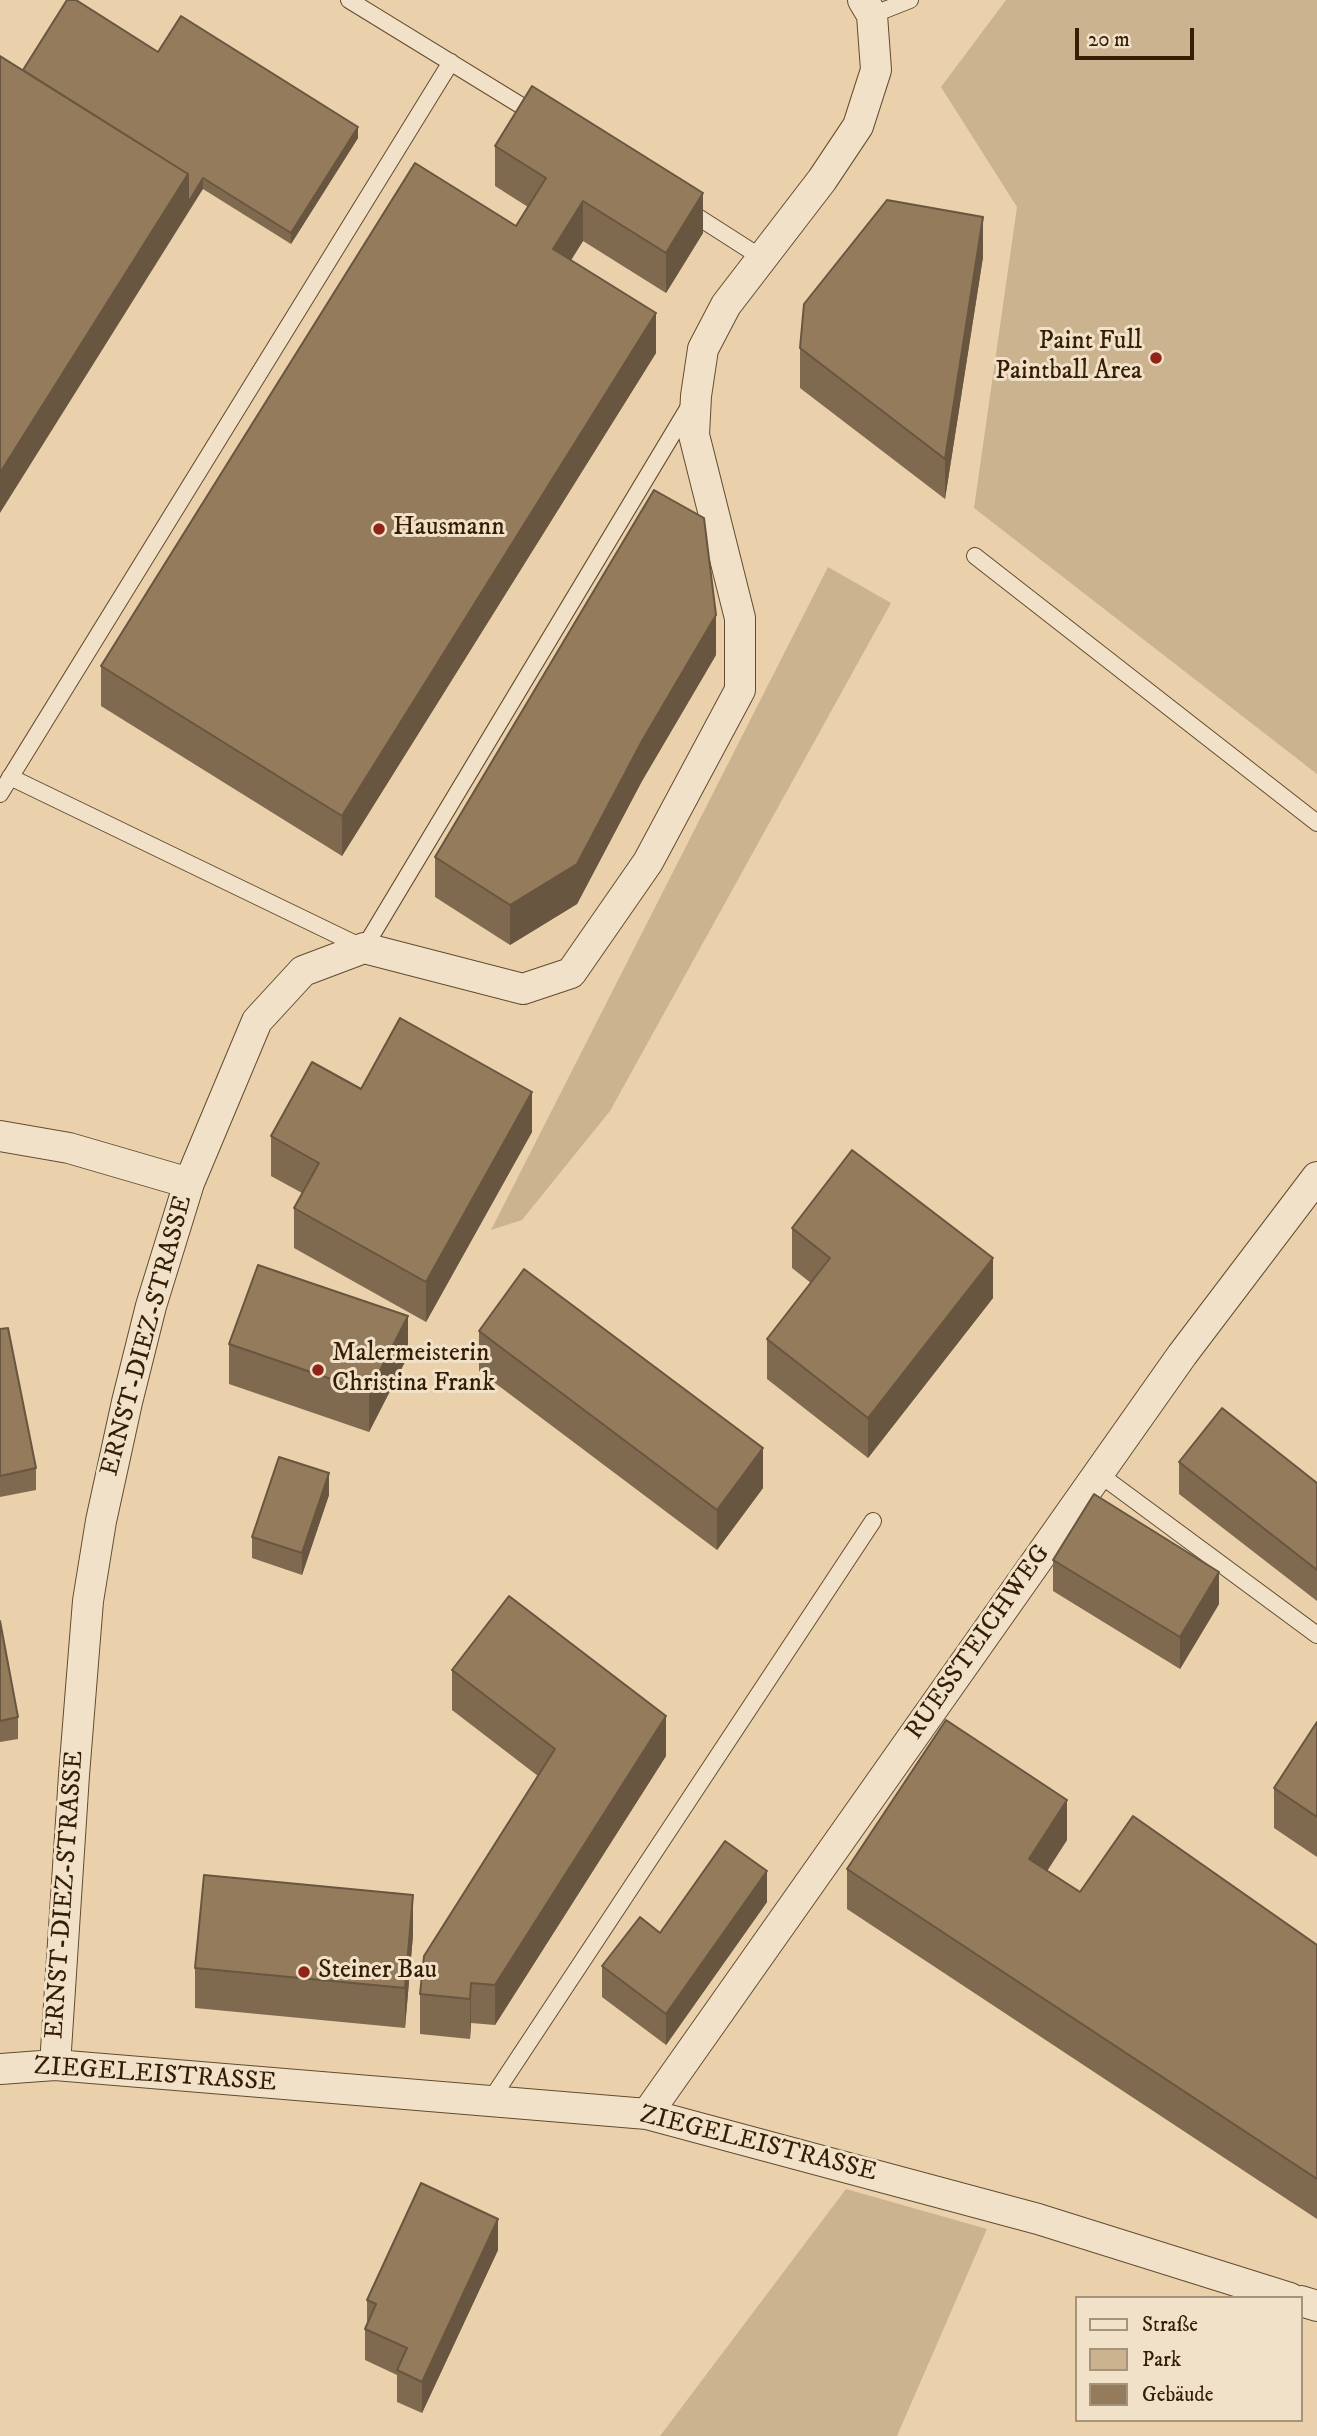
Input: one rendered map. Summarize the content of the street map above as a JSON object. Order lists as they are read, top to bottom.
{
  "streets": {
    "street": ["ERNST-DIEZ-STRASSE", "RUESSTEICHWEG", "ZIEGELEISTRASSE"]
  },
  "crossings": [
    ["ERNST-DIEZ-STRASSE", "ZIEGELEISTRASSE"],
    ["RUESSTEICHWEG", "ZIEGELEISTRASSE"]
  ],
  "places": [
    "Paint Full Paintball Area",
    "Hausmann",
    "Malermeisterin Christina Frank",
    "Steiner Bau"
  ],
  "legend": ["Straße", "Park", "Gebäude"],
  "scale_bar": "20 m"
}
